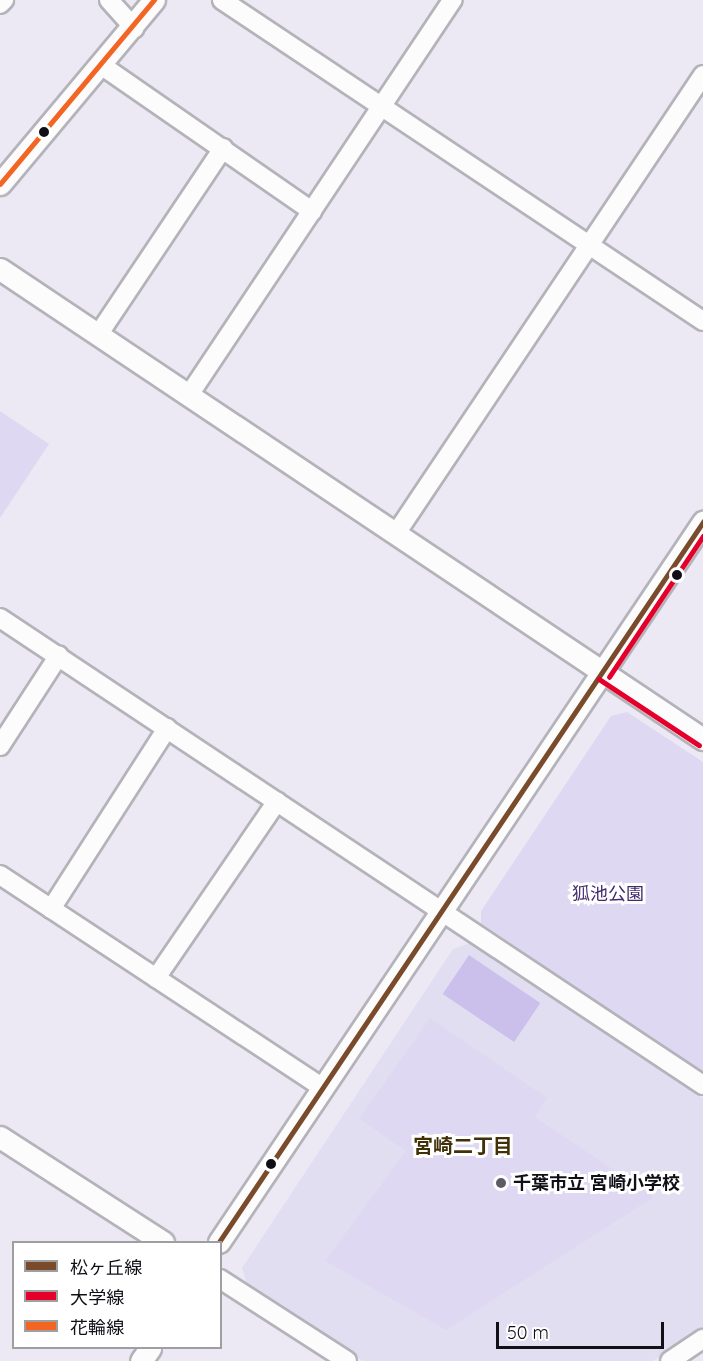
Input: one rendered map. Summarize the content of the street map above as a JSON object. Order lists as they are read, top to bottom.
{
  "districts": ["宮崎二丁目"],
  "parks": ["狐池公園"],
  "places": ["千葉市立 宮崎小学校"],
  "lines": ["transit line 花輪線", "transit line 松ヶ丘線", "transit line 大学線"],
  "legend": ["松ヶ丘線", "大学線", "花輪線"],
  "scale_bar": "50 m"
}
